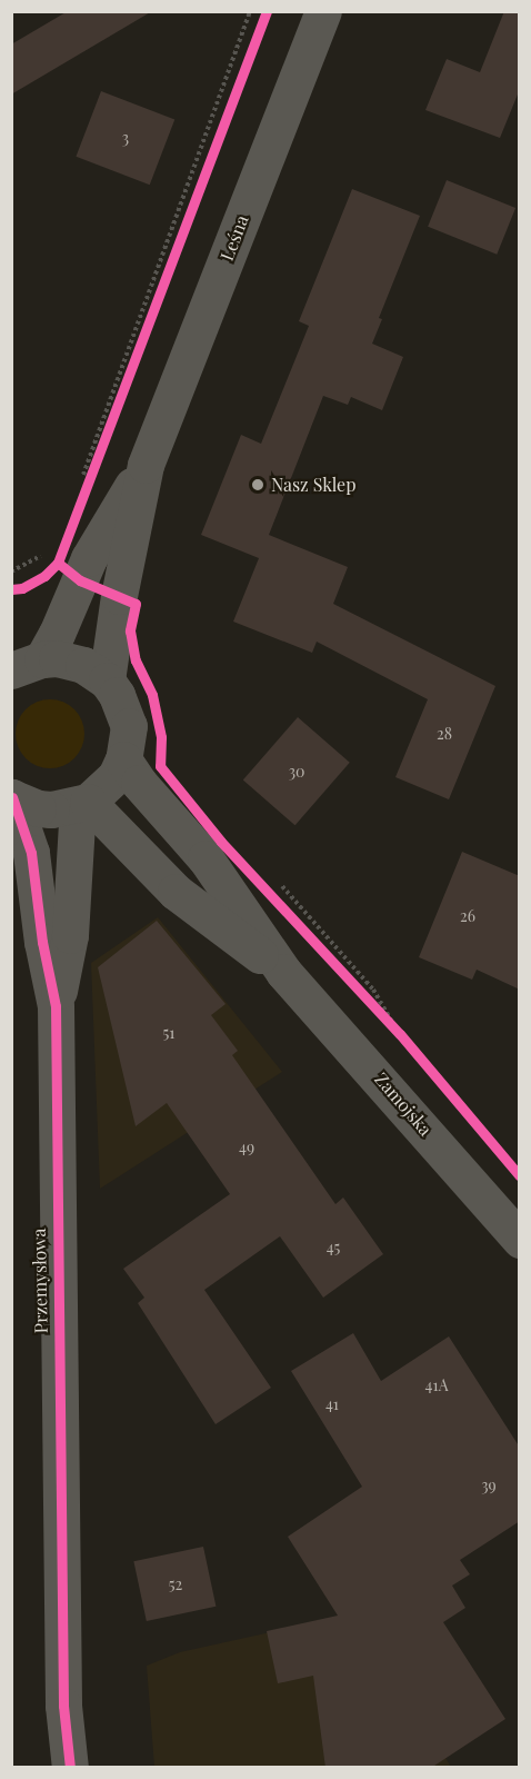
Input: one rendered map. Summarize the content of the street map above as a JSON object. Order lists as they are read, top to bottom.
{
  "streets": {
    "street": ["Leśna", "Zamojska", "Przemysłowa"]
  },
  "crossings": [
    ["Zamojska", "Przemysłowa"]
  ],
  "places": ["Nasz Sklep"],
  "house_numbers": [
    "3",
    "28",
    "30",
    "26",
    "51",
    "49",
    "45",
    "41A",
    "41",
    "39",
    "52"
  ]
}
